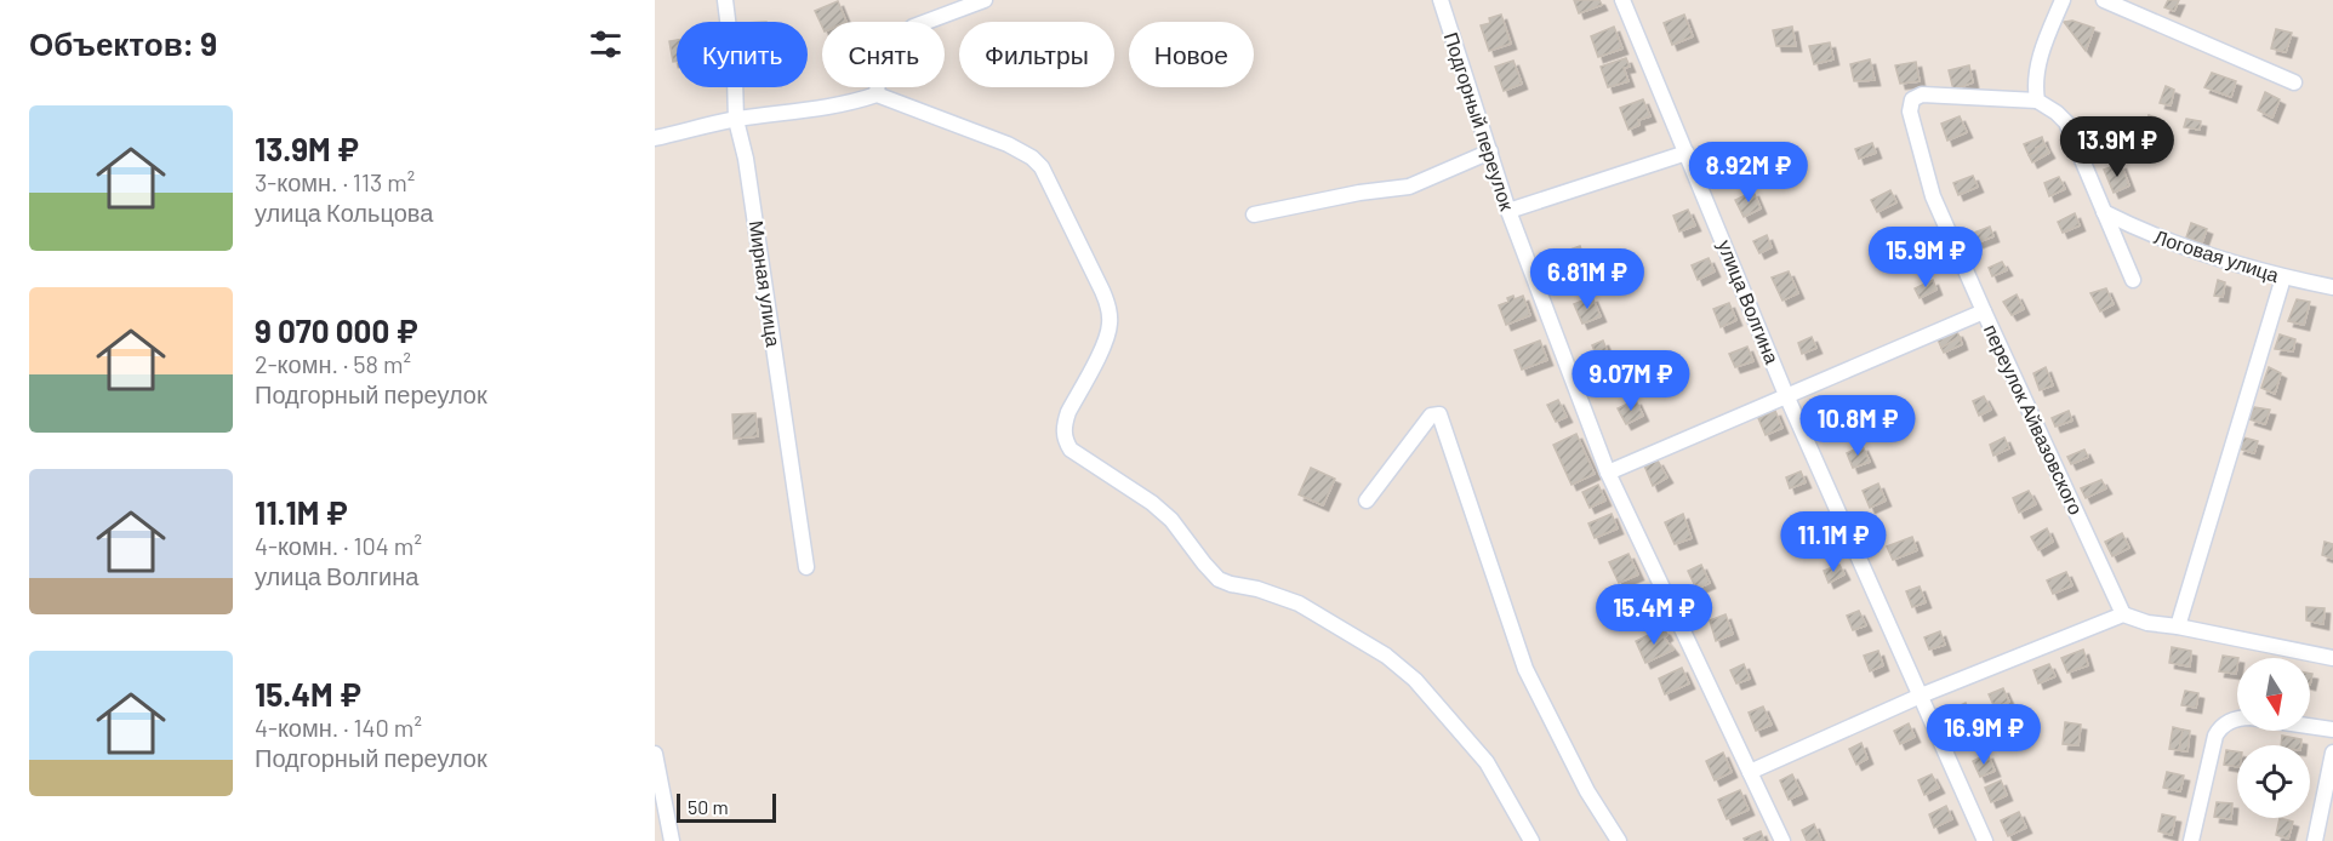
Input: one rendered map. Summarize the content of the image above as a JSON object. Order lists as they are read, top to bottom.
{
  "streets": {
    "street": [
      "Подгорный переулок",
      "Логовая улица",
      "Мирная улица",
      "улица Волгина",
      "переулок Айвазовского"
    ]
  },
  "scale_bar": "50 m",
  "north": "bottom",
  "page": {
    "heading": "Объектов: 9",
    "chip": [
      "Купить",
      "Снять",
      "Фильтры",
      "Новое"
    ],
    "list": [
      {
        "name": "13.9M ₽",
        "note": "3-комн. · 113 m² · улица Кольцова"
      },
      {
        "name": "9 070 000 ₽",
        "note": "2-комн. · 58 m² · Подгорный переулок"
      },
      {
        "name": "11.1M ₽",
        "note": "4-комн. · 104 m² · улица Волгина"
      },
      {
        "name": "15.4M ₽",
        "note": "4-комн. · 140 m² · Подгорный переулок"
      }
    ],
    "price": [
      "13.9M ₽",
      "8.92M ₽",
      "15.9M ₽",
      "6.81M ₽",
      "9.07M ₽",
      "10.8M ₽",
      "11.1M ₽",
      "15.4M ₽",
      "16.9M ₽"
    ],
    "scale": "50 m"
  }
}
